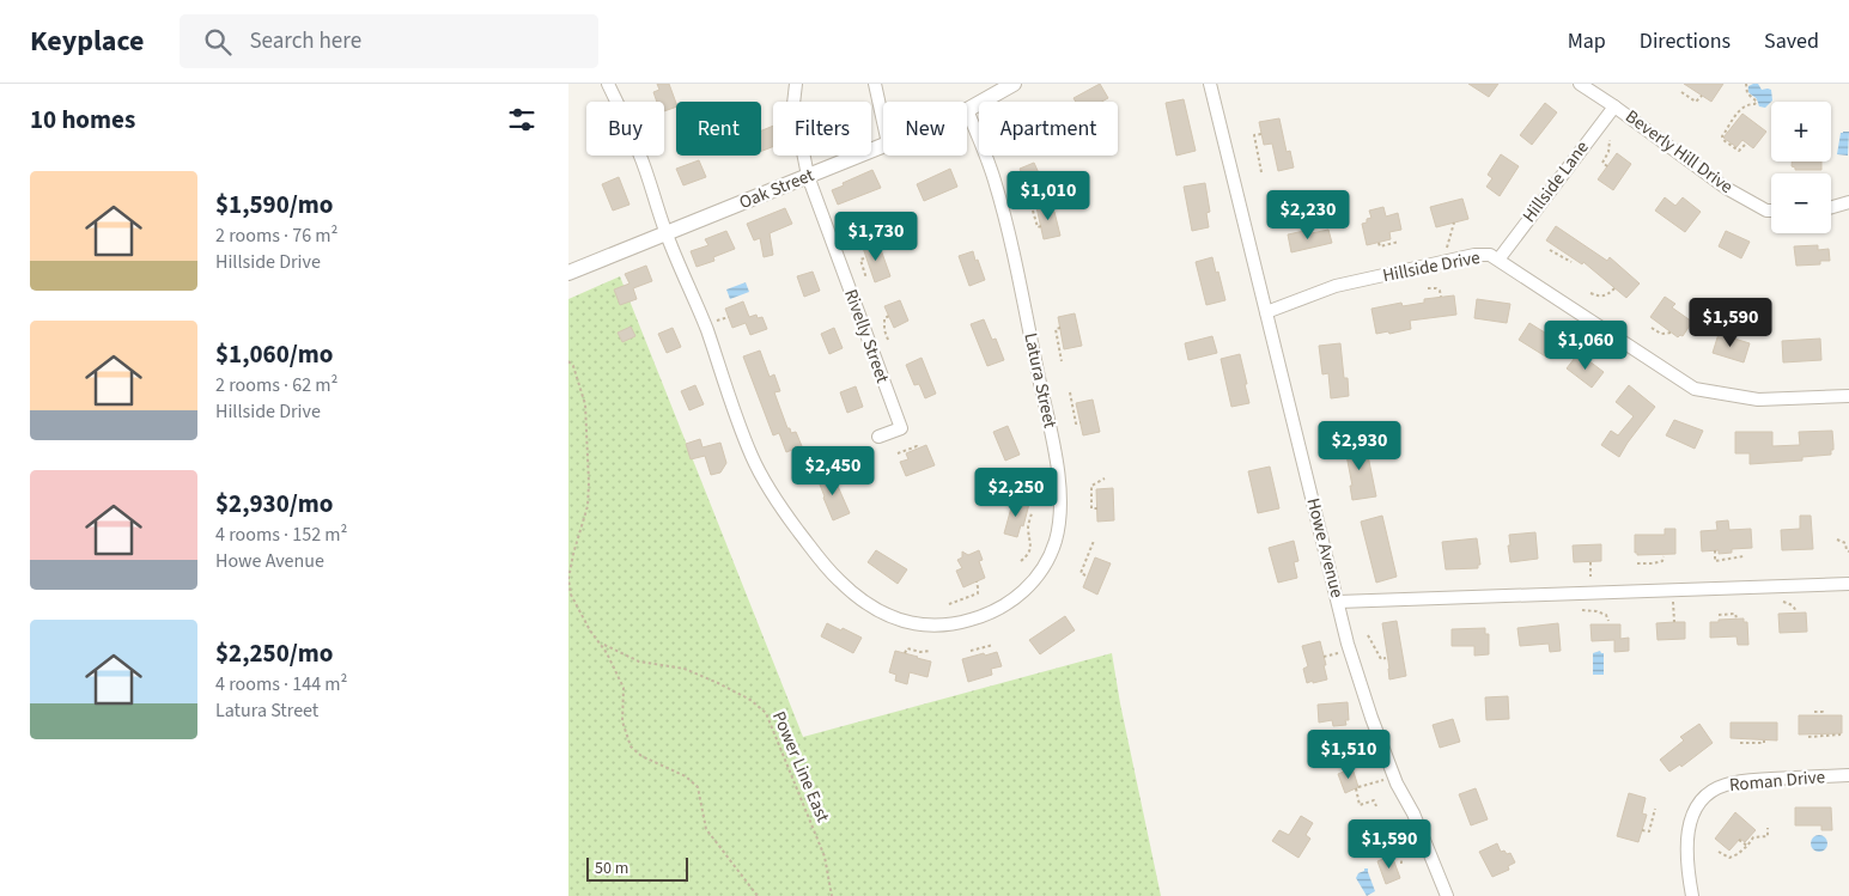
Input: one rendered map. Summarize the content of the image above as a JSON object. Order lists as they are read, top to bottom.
{
  "streets": {
    "street": [
      "Beverly Hill Drive",
      "Hillside Lane",
      "Oak Street",
      "Hillside Drive",
      "Rivelly Street",
      "Latura Street",
      "Howe Avenue",
      "Roman Drive"
    ],
    "path": ["Power Line East"]
  },
  "crossings": [
    ["Beverly Hill Drive", "Hillside Lane"],
    ["Hillside Lane", "Hillside Drive"],
    ["Oak Street", "Rivelly Street"],
    ["Oak Street", "Latura Street"],
    ["Hillside Drive", "Howe Avenue"]
  ],
  "scale_bar": "50 m",
  "page": {
    "header": "Keyplace",
    "search": "Search here",
    "nav": ["Map", "Directions", "Saved"],
    "heading": "10 homes",
    "map_buttons": ["+", "−"],
    "chip": [
      "Buy",
      "Rent",
      "Filters",
      "New",
      "Apartment"
    ],
    "list": [
      {
        "name": "$1,590/mo",
        "note": "2 rooms · 76 m² · Hillside Drive"
      },
      {
        "name": "$1,060/mo",
        "note": "2 rooms · 62 m² · Hillside Drive"
      },
      {
        "name": "$2,930/mo",
        "note": "4 rooms · 152 m² · Howe Avenue"
      },
      {
        "name": "$2,250/mo",
        "note": "4 rooms · 144 m² · Latura Street"
      }
    ],
    "price": [
      "$1,010",
      "$2,230",
      "$1,730",
      "$1,590",
      "$1,060",
      "$2,930",
      "$2,450",
      "$2,250",
      "$1,510",
      "$1,590"
    ],
    "scale": "50 m"
  }
}
